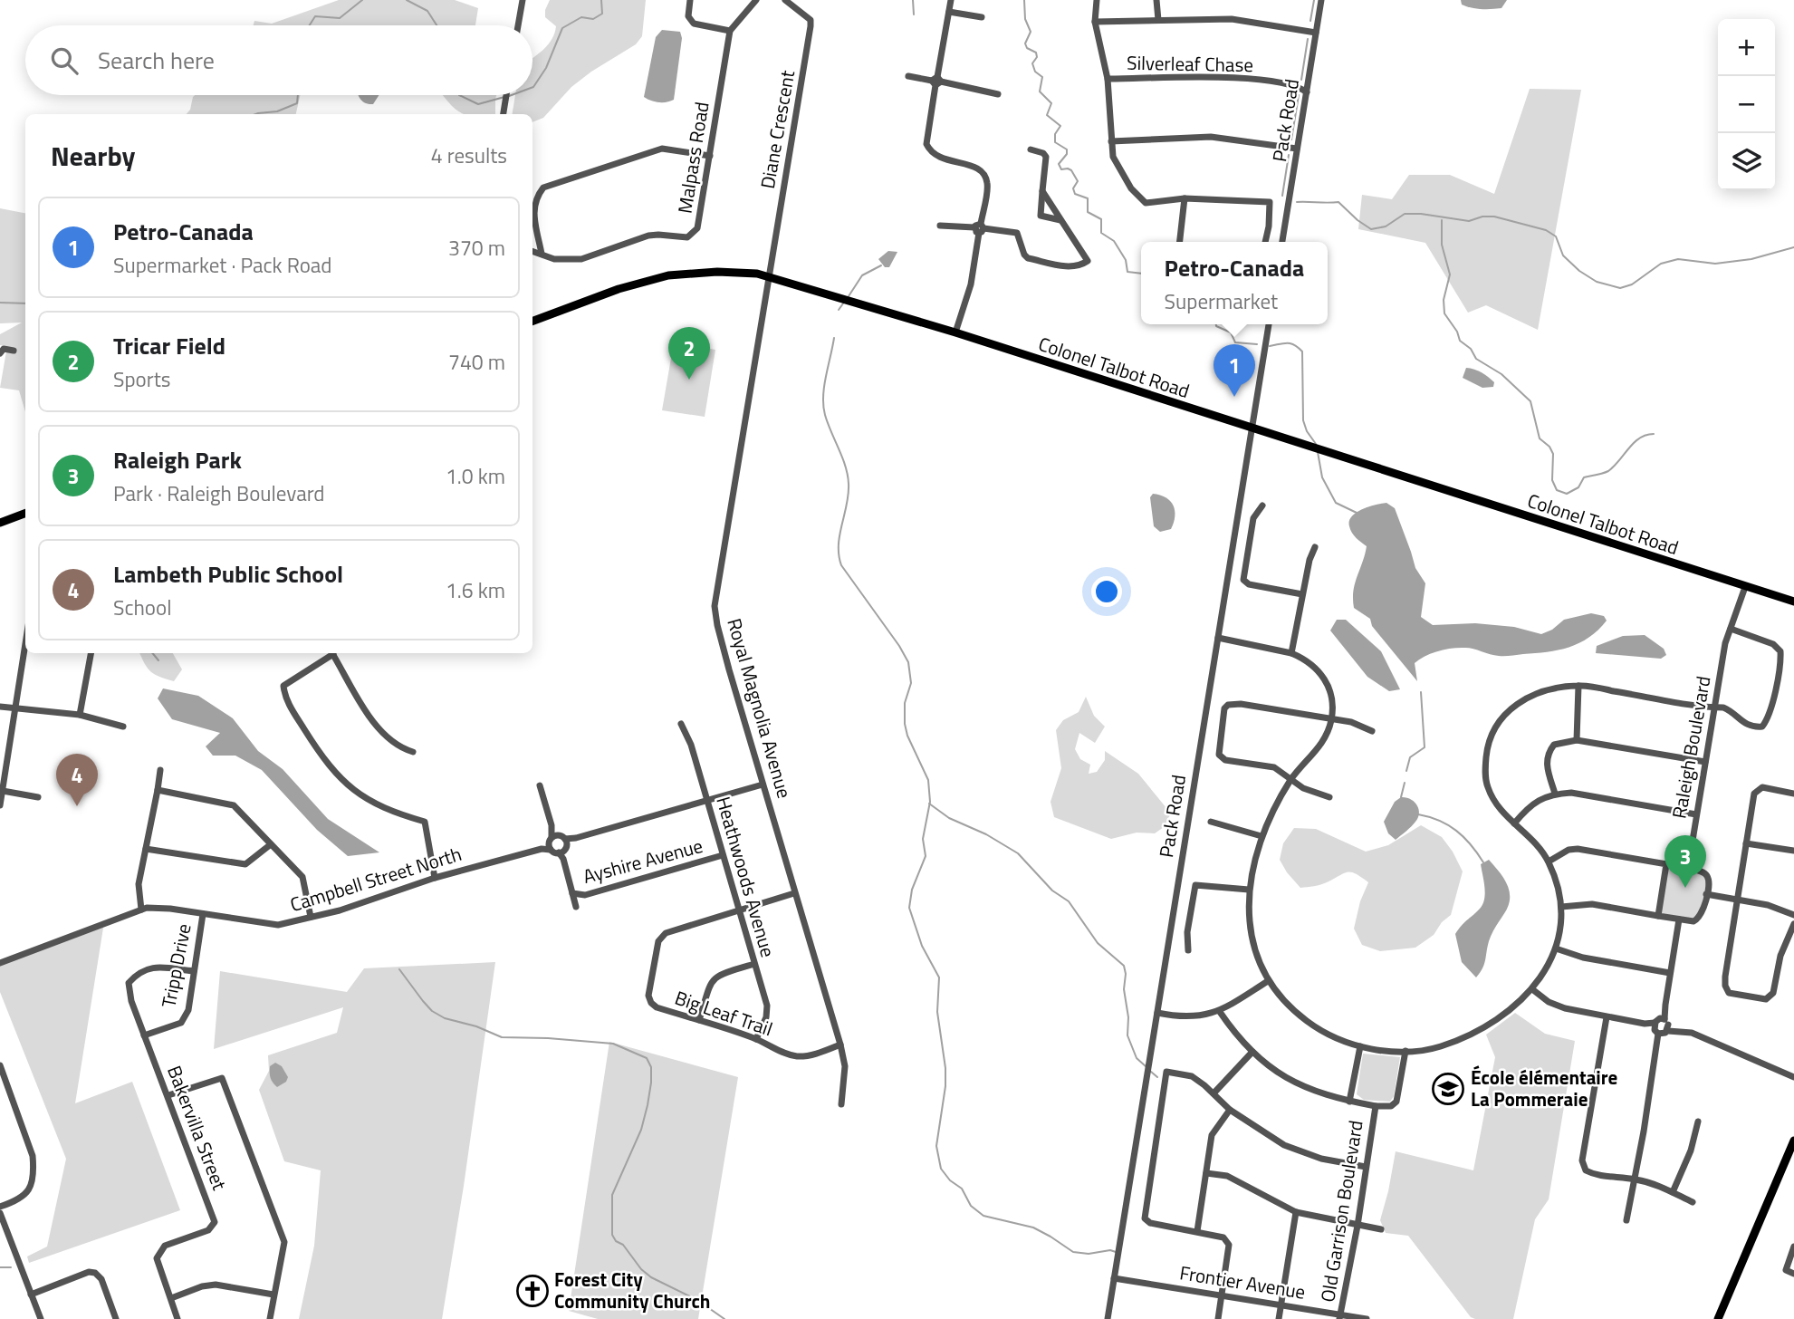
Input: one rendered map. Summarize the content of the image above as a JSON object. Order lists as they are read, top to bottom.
{
  "streets": {
    "main road": ["Colonel Talbot Road"],
    "street": [
      "Silverleaf Chase",
      "Pack Road",
      "Diane Crescent",
      "Malpass Road",
      "Royal Magnolia Avenue",
      "Raleigh Boulevard",
      "Ayshire Avenue",
      "Heathwoods Avenue",
      "Campbell Street North",
      "Tripp Drive",
      "Big Leaf Trail",
      "Bakervilla Street",
      "Old Garrison Boulevard",
      "Frontier Avenue"
    ]
  },
  "crossings": [
    ["Silverleaf Chase", "Pack Road"],
    ["Pack Road", "Colonel Talbot Road"],
    ["Pack Road", "Frontier Avenue"],
    ["Diane Crescent", "Colonel Talbot Road"],
    ["Diane Crescent", "Royal Magnolia Avenue"],
    ["Colonel Talbot Road", "Royal Magnolia Avenue"],
    ["Colonel Talbot Road", "Raleigh Boulevard"],
    ["Royal Magnolia Avenue", "Campbell Street North"],
    ["Royal Magnolia Avenue", "Big Leaf Trail"],
    ["Ayshire Avenue", "Heathwoods Avenue"],
    ["Ayshire Avenue", "Campbell Street North"],
    ["Heathwoods Avenue", "Campbell Street North"],
    ["Heathwoods Avenue", "Big Leaf Trail"],
    ["Campbell Street North", "Tripp Drive"],
    ["Tripp Drive", "Bakervilla Street"],
    ["Old Garrison Boulevard", "Frontier Avenue"]
  ],
  "places": {
    "school or university": ["École élémentaire La Pommeraie"],
    "church": ["Forest City Community Church"]
  },
  "page": {
    "map_buttons": ["+", "−"],
    "search": "Search here",
    "heading": ["Nearby", "4 results"],
    "list": [
      {
        "mark": "1",
        "name": "Petro-Canada",
        "note": "Supermarket · Pack Road",
        "value": "370 m"
      },
      {
        "mark": "2",
        "name": "Tricar Field",
        "note": "Sports",
        "value": "740 m"
      },
      {
        "mark": "3",
        "name": "Raleigh Park",
        "note": "Park · Raleigh Boulevard",
        "value": "1.0 km"
      },
      {
        "mark": "4",
        "name": "Lambeth Public School",
        "note": "School",
        "value": "1.6 km"
      }
    ],
    "popup": ["Petro-Canada", "Supermarket"],
    "pins": [
      "2",
      "1",
      "4",
      "3"
    ]
  }
}
